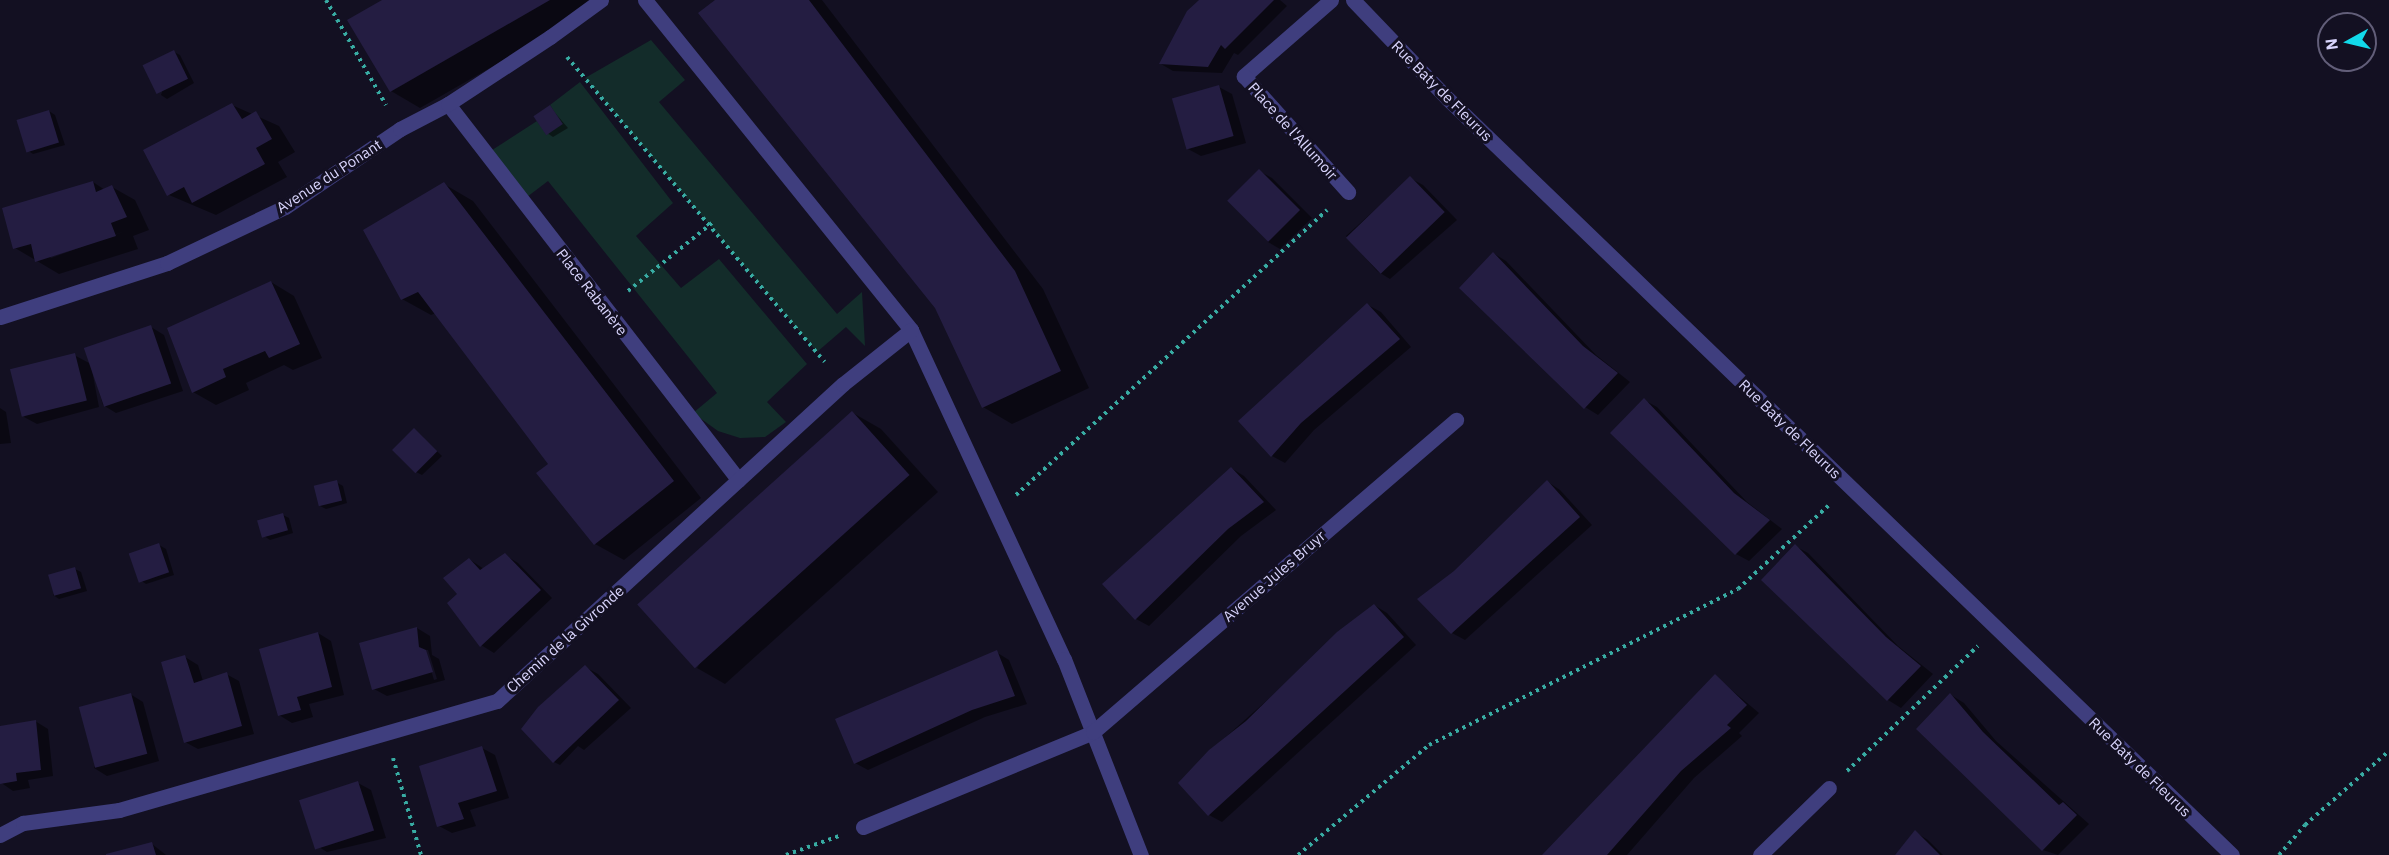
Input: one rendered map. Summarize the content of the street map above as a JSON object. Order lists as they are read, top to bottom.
{
  "streets": {
    "street": [
      "Rue Baty de Fleurus",
      "Place de l'Allumoir",
      "Avenue du Ponant",
      "Place Rabanère",
      "Avenue Jules Bruyr",
      "Chemin de la Givronde"
    ]
  },
  "crossings": [
    ["Avenue du Ponant", "Place Rabanère"],
    ["Place Rabanère", "Chemin de la Givronde"]
  ],
  "north": "left"
}
